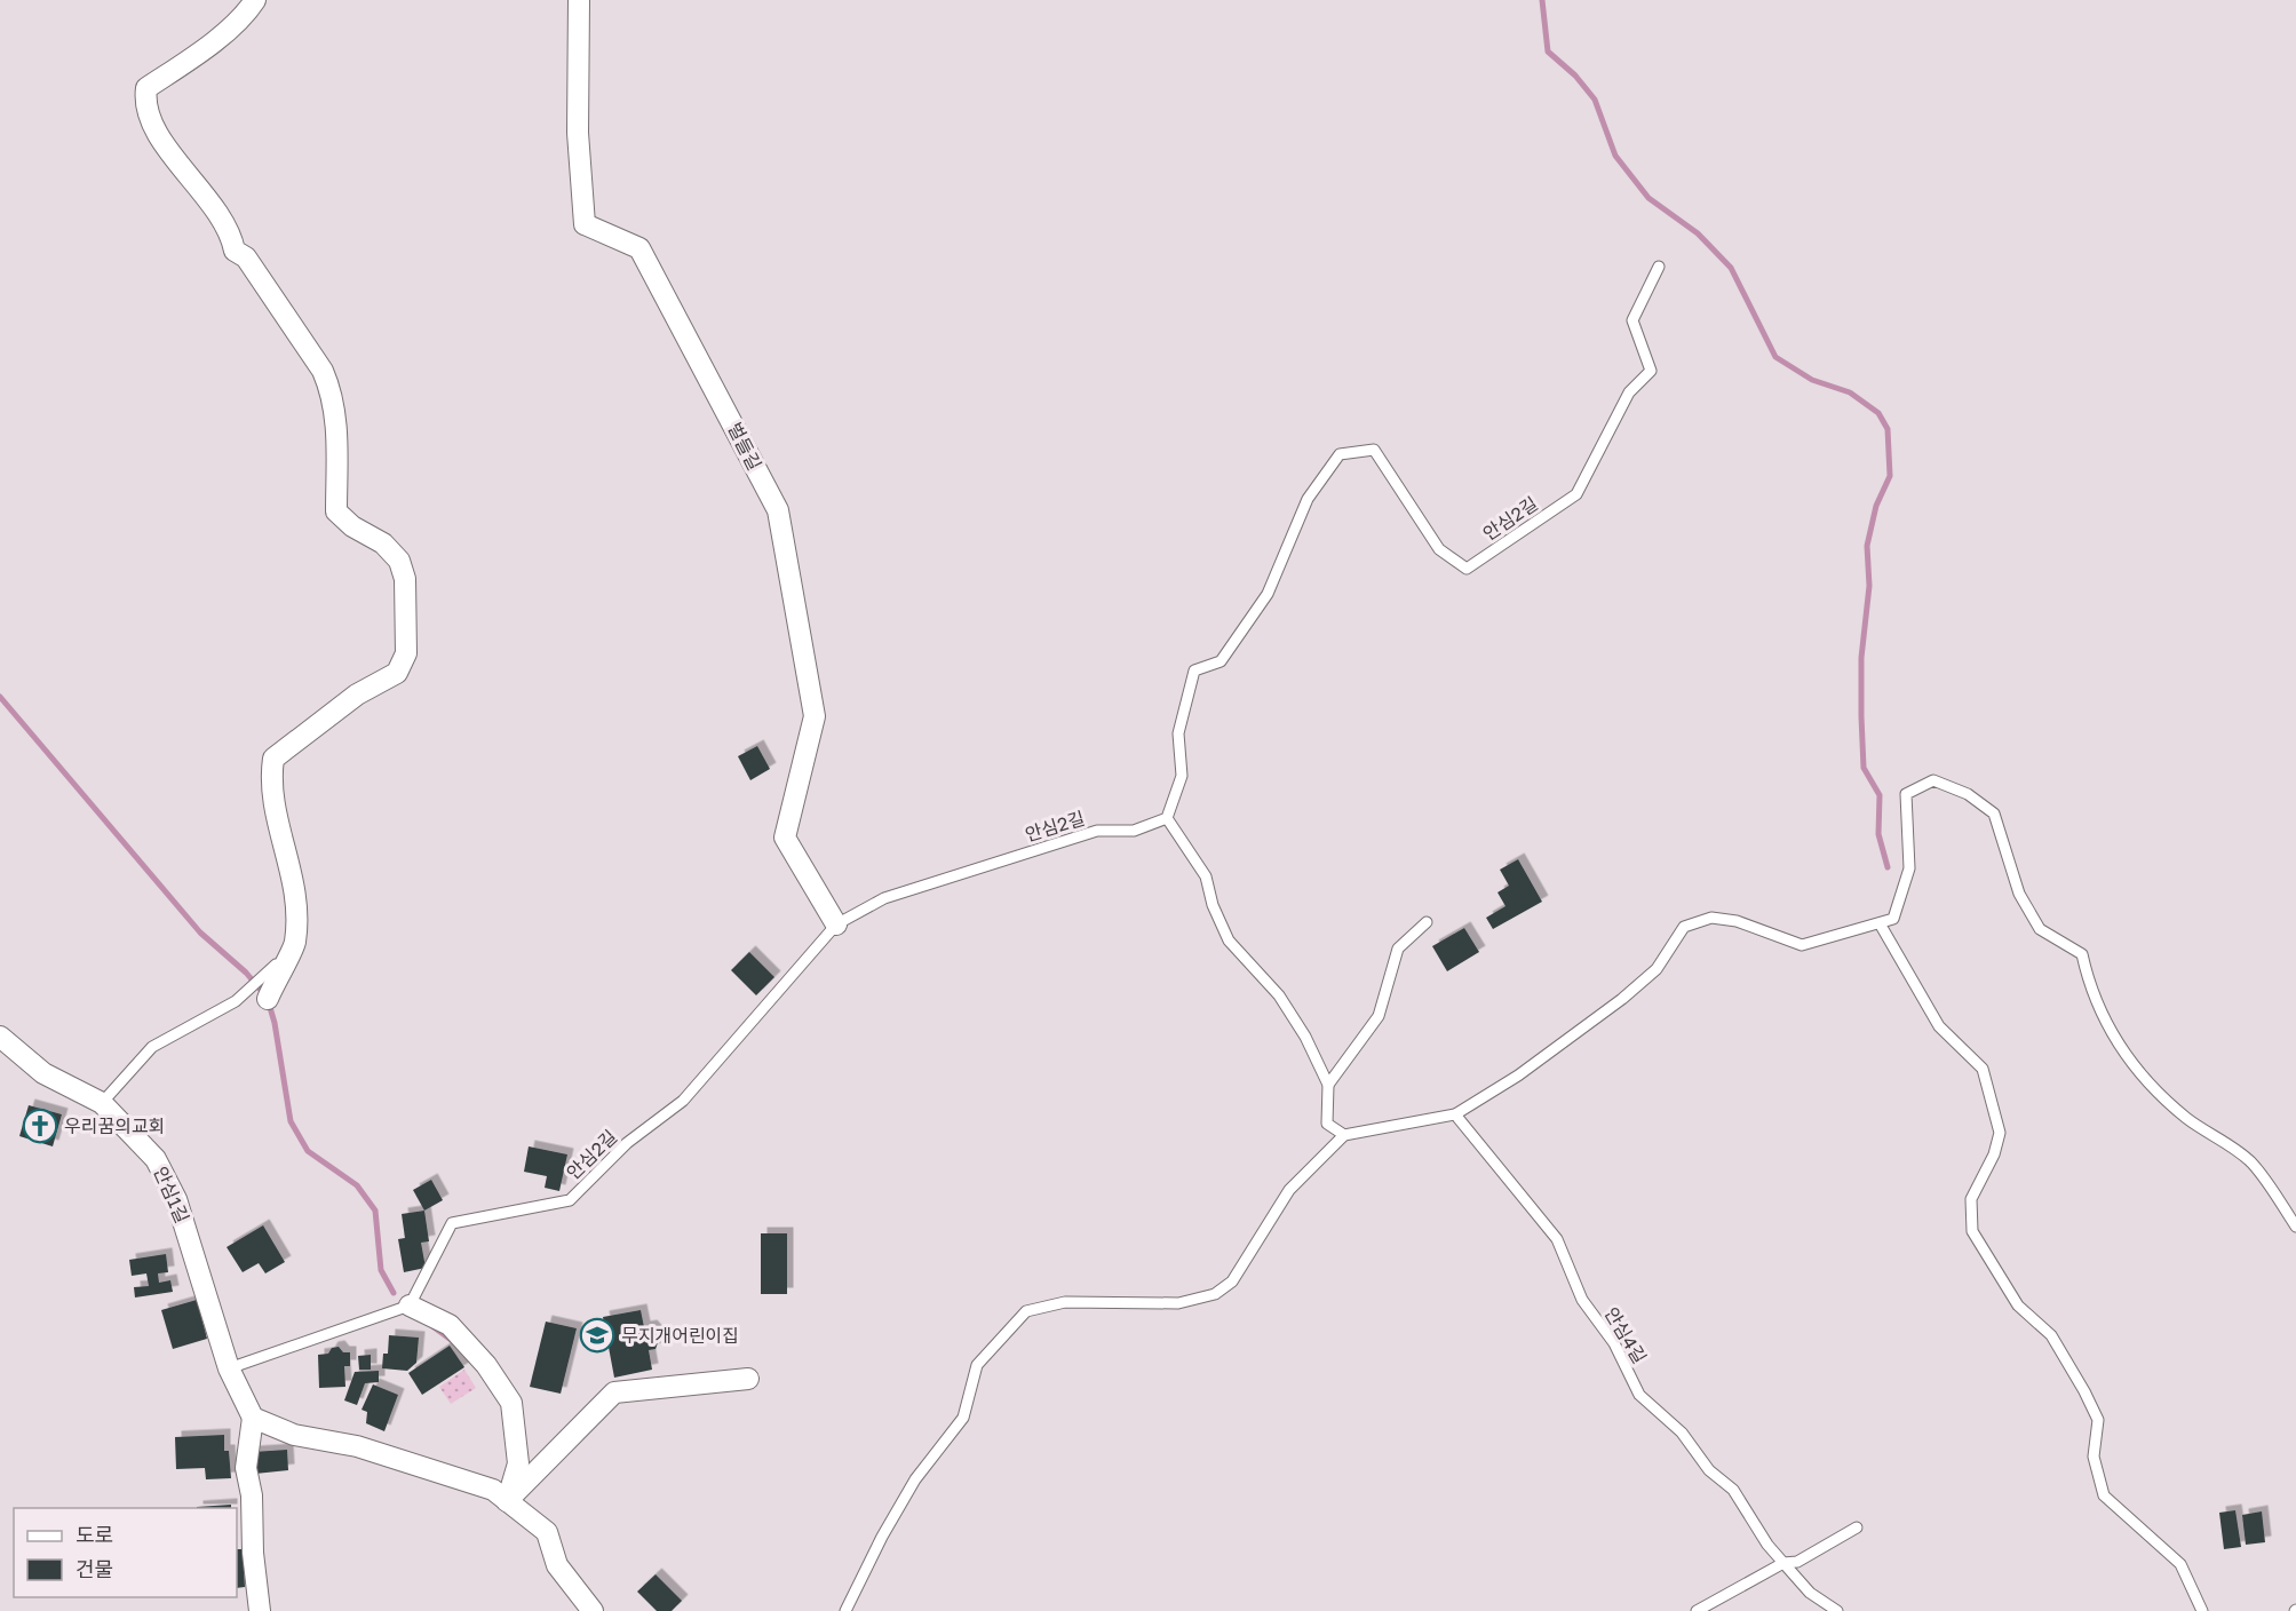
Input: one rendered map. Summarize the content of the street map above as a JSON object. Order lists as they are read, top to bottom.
{
  "streets": {
    "street": ["벌들길", "안심1길"],
    "lane": ["안심2길", "안심4길"]
  },
  "crossings": [
    ["벌들길", "안심2길"]
  ],
  "places": {
    "church": ["우리꿈의교회"],
    "school or university": ["무지개어린이집"]
  },
  "legend": ["도로", "건물"]
}
